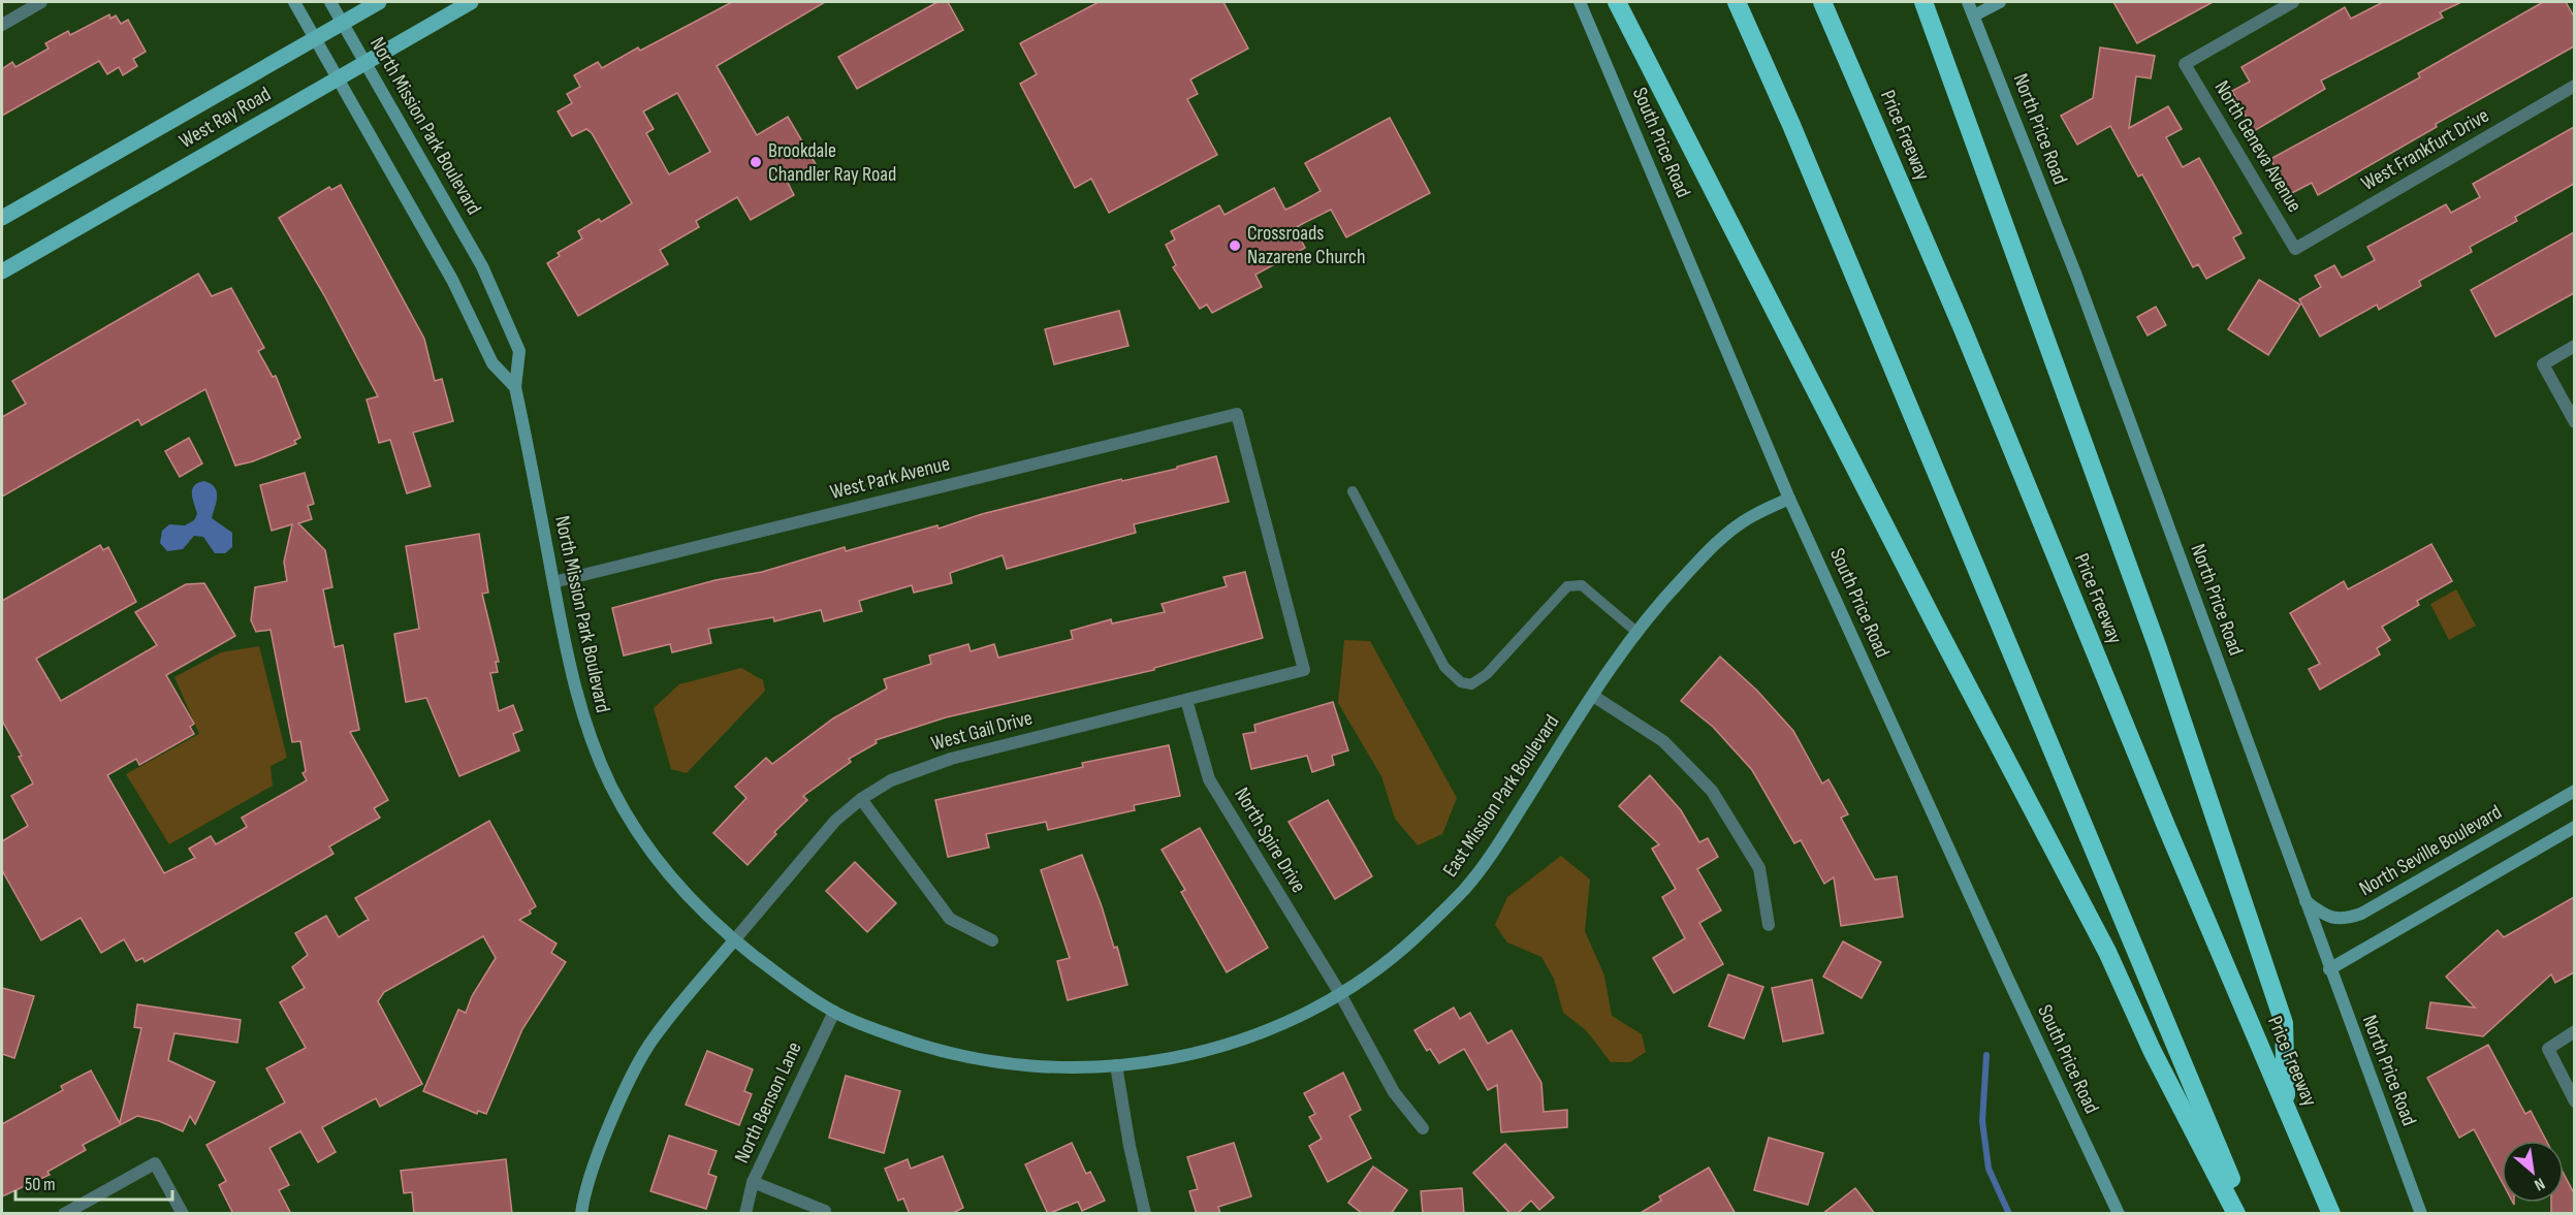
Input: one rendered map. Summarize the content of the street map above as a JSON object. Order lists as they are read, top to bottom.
{
  "streets": {
    "highway": ["Price Freeway"],
    "main road": ["West Ray Road"],
    "street": [
      "North Mission Park Boulevard",
      "North Price Road",
      "South Price Road",
      "North Geneva Avenue",
      "West Frankfurt Drive",
      "West Park Avenue",
      "West Gail Drive",
      "East Mission Park Boulevard",
      "North Spire Drive",
      "North Seville Boulevard",
      "North Benson Lane"
    ]
  },
  "crossings": [
    ["West Ray Road", "North Mission Park Boulevard"],
    ["North Mission Park Boulevard", "West Park Avenue"],
    ["North Mission Park Boulevard", "West Gail Drive"],
    ["North Mission Park Boulevard", "East Mission Park Boulevard"],
    ["North Mission Park Boulevard", "North Benson Lane"],
    ["North Price Road", "North Seville Boulevard"],
    ["South Price Road", "East Mission Park Boulevard"],
    ["North Geneva Avenue", "West Frankfurt Drive"],
    ["West Park Avenue", "West Gail Drive"],
    ["West Gail Drive", "North Spire Drive"],
    ["East Mission Park Boulevard", "North Spire Drive"],
    ["East Mission Park Boulevard", "North Benson Lane"]
  ],
  "places": ["Brookdale Chandler Ray Road", "Crossroads Nazarene Church"],
  "scale_bar": "50 m",
  "north": "bottom right"
}
